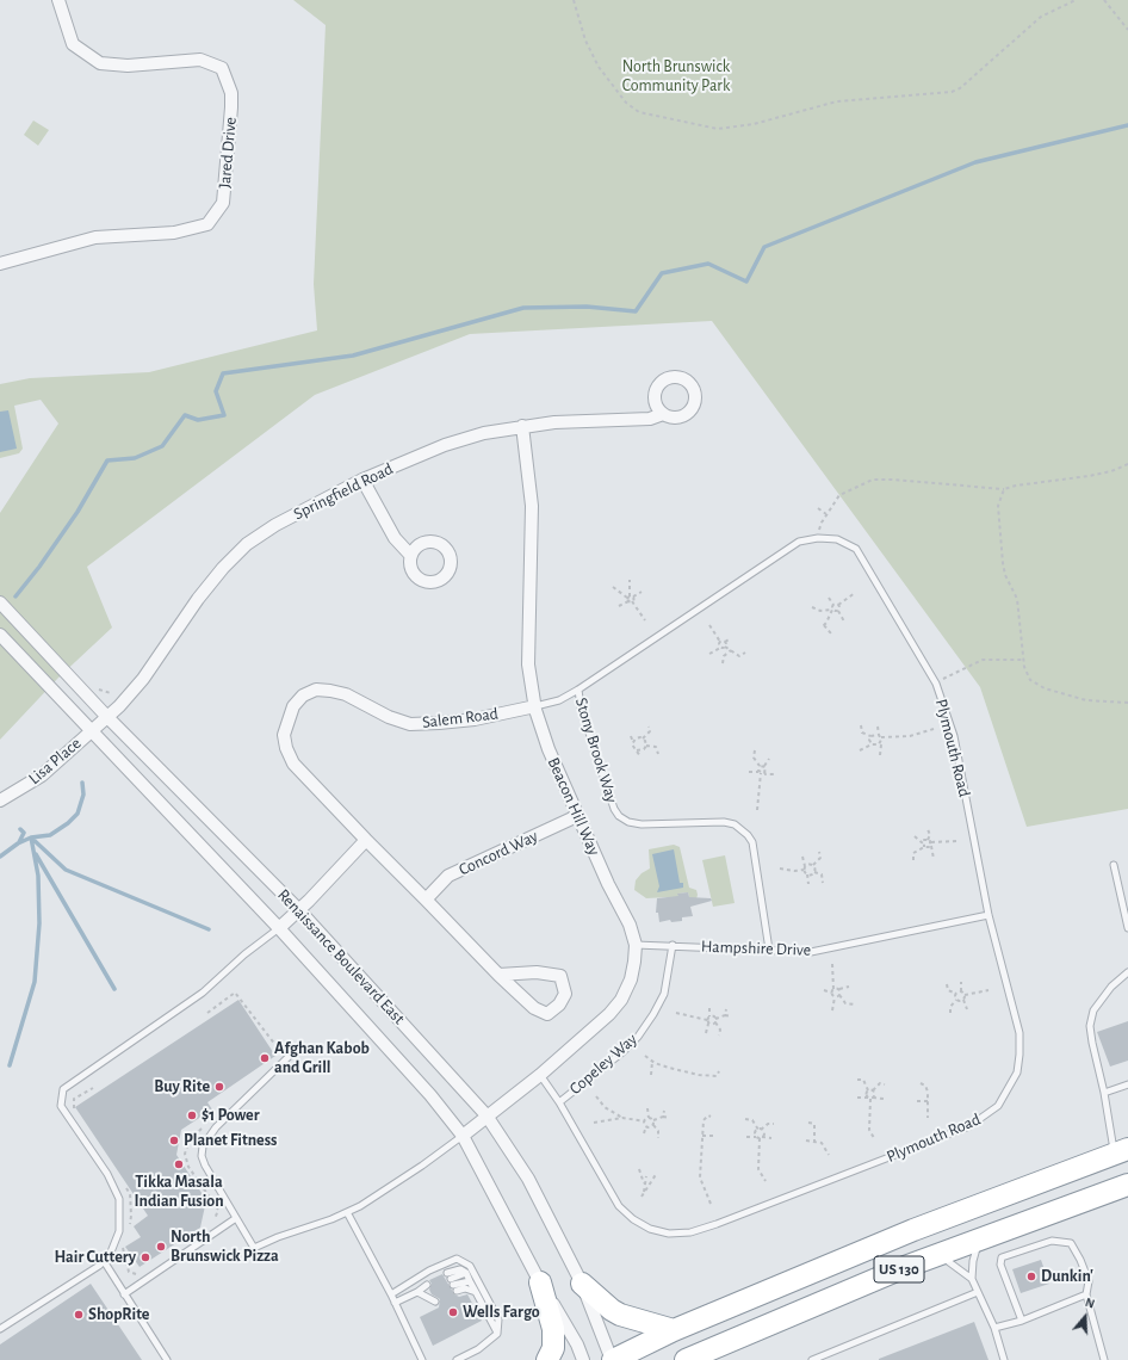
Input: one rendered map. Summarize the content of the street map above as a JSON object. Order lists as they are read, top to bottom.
{
  "streets": {
    "highway": ["US 130"],
    "street": [
      "Jared Drive",
      "Springfield Road",
      "Salem Road",
      "Lisa Place",
      "Beacon Hill Way",
      "Concord Way",
      "Renaissance Boulevard East"
    ],
    "lane": [
      "Plymouth Road",
      "Stony Brook Way",
      "Hampshire Drive",
      "Copeley Way"
    ]
  },
  "crossings": [
    ["Springfield Road", "Lisa Place"],
    ["Springfield Road", "Beacon Hill Way"],
    ["Springfield Road", "Renaissance Boulevard East"],
    ["Salem Road", "Plymouth Road"],
    ["Salem Road", "Stony Brook Way"],
    ["Salem Road", "Beacon Hill Way"],
    ["Salem Road", "Concord Way"],
    ["Plymouth Road", "Beacon Hill Way"],
    ["Plymouth Road", "Hampshire Drive"],
    ["Plymouth Road", "Copeley Way"],
    ["Stony Brook Way", "Hampshire Drive"],
    ["Lisa Place", "Renaissance Boulevard East"],
    ["Beacon Hill Way", "Concord Way"],
    ["Beacon Hill Way", "Hampshire Drive"],
    ["Beacon Hill Way", "Renaissance Boulevard East"],
    ["Hampshire Drive", "Copeley Way"],
    ["Renaissance Boulevard East", "US 130"]
  ],
  "parks": ["North Brunswick Community Park"],
  "places": [
    "Afghan Kabob and Grill",
    "Buy Rite",
    "$1 Power",
    "Planet Fitness",
    "Tikka Masala Indian Fusion",
    "North Brunswick Pizza",
    "Hair Cuttery",
    "Dunkin'",
    "Wells Fargo",
    "ShopRite"
  ],
  "north": "top"
}
